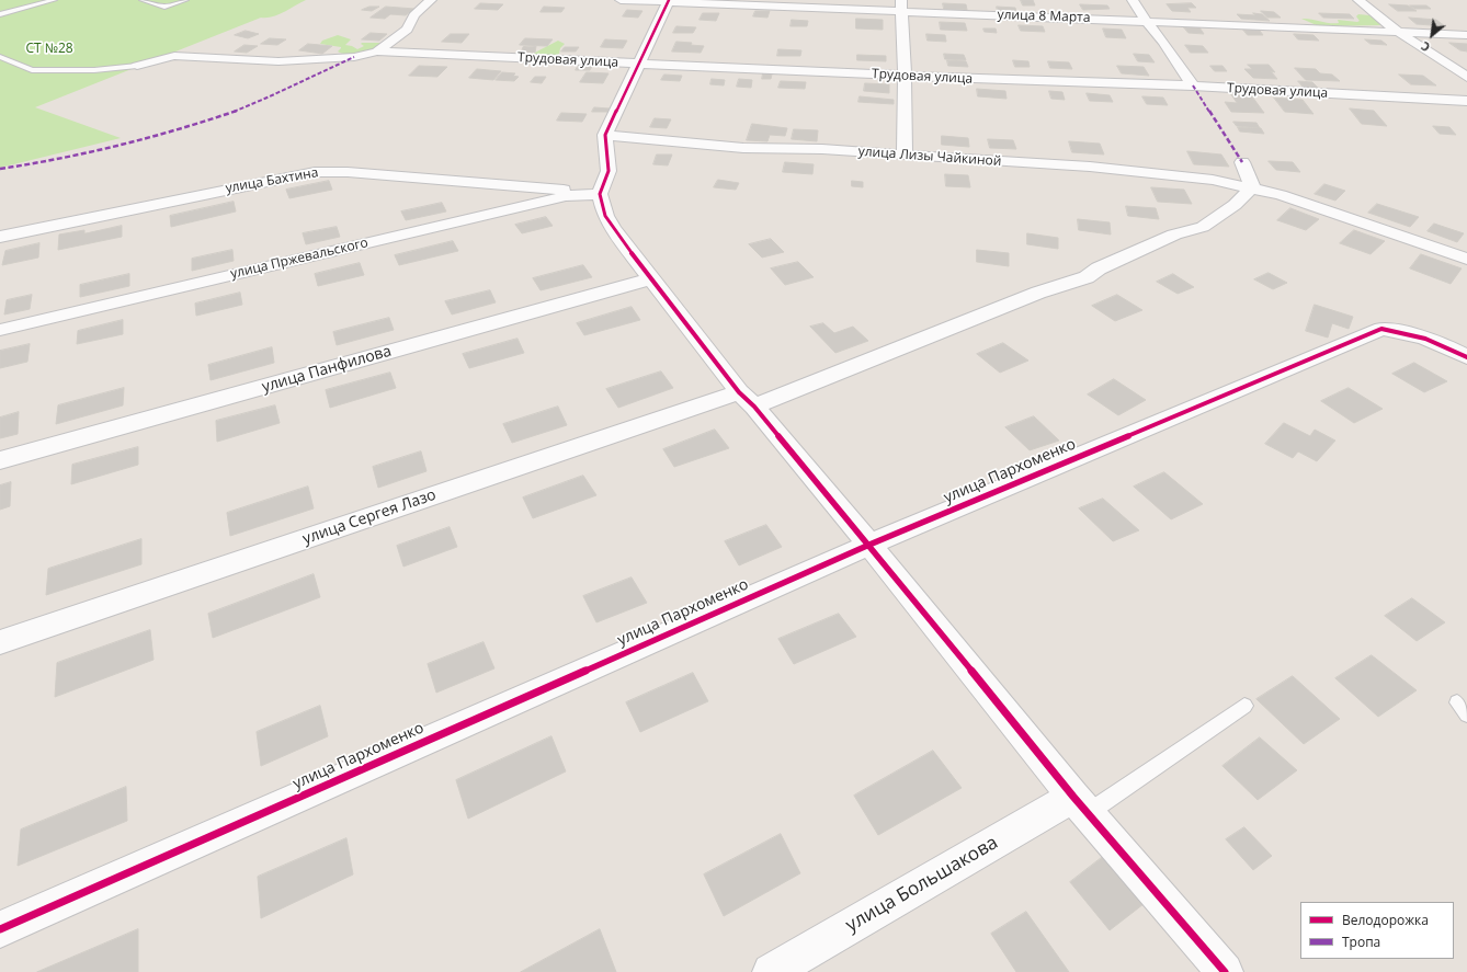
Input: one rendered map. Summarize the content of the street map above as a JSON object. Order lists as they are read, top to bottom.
{
  "streets": {
    "street": [
      "улица 8 Марта",
      "Трудовая улица",
      "улица Лизы Чайкиной",
      "улица Бахтина",
      "улица Пржевальского",
      "улица Панфилова",
      "улица Пархоменко",
      "улица Сергея Лазо",
      "улица Большакова"
    ]
  },
  "crossings": [
    ["улица Лизы Чайкиной", "улица Сергея Лазо"],
    ["улица Бахтина", "улица Пржевальского"]
  ],
  "parks": ["СТ №28"],
  "legend": ["Велодорожка", "Тропа"],
  "north": "bottom left"
}
